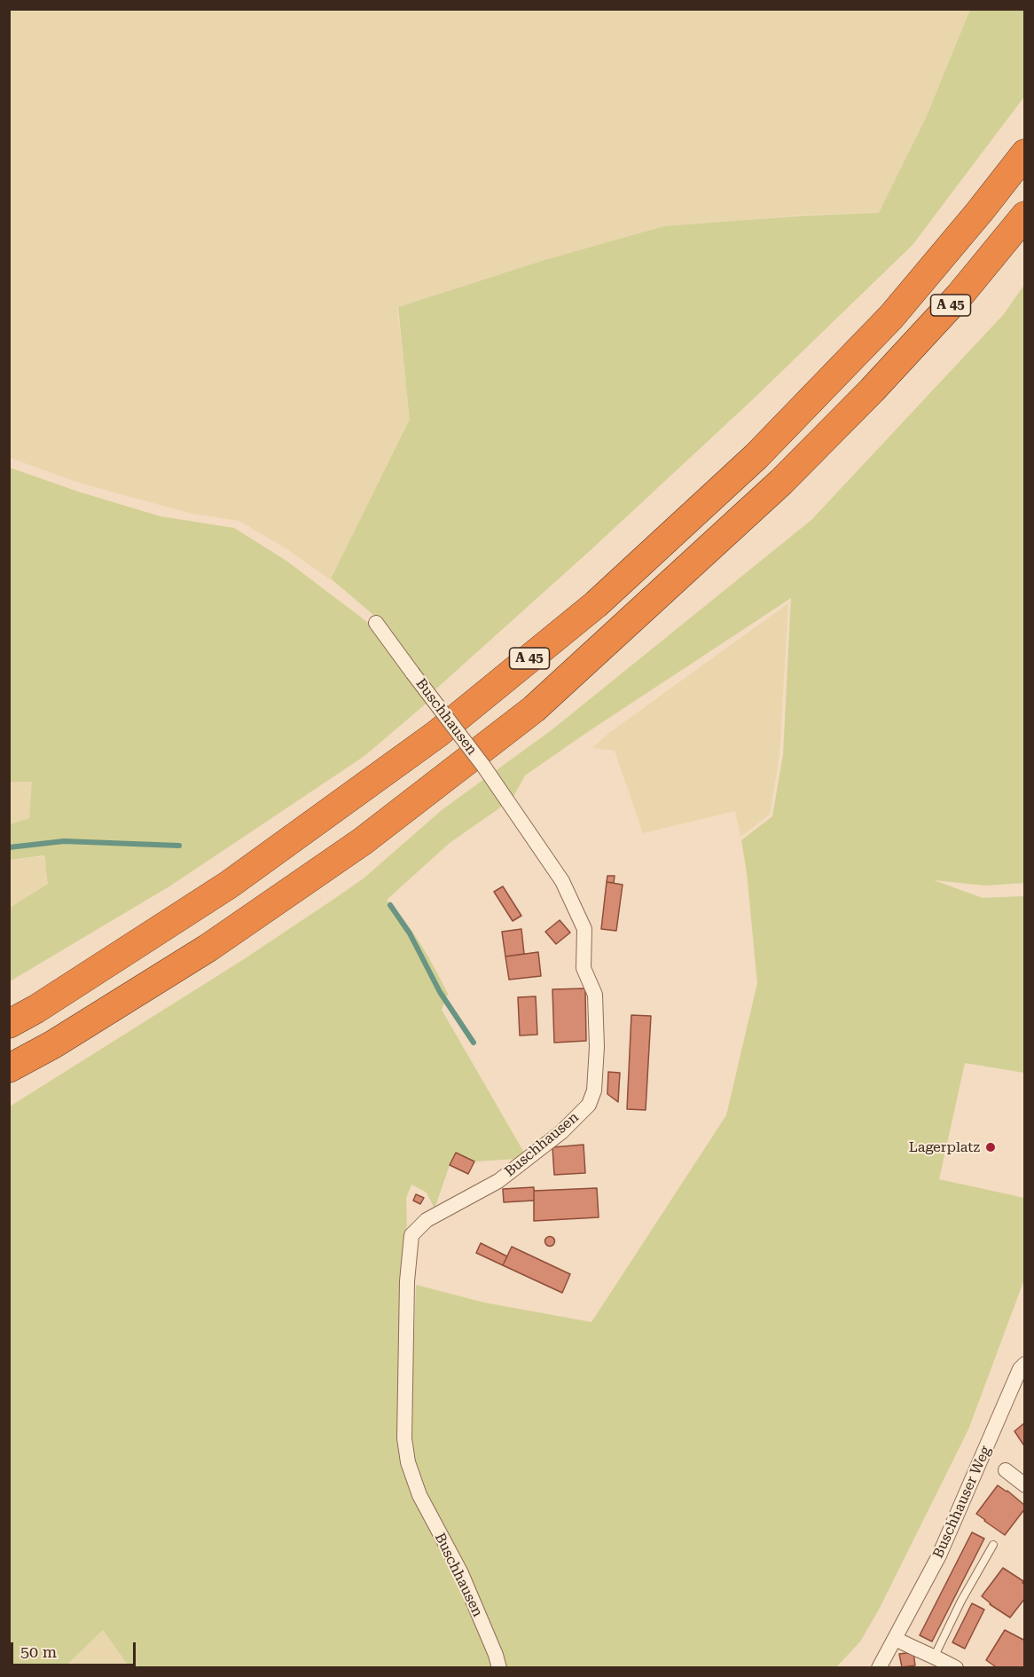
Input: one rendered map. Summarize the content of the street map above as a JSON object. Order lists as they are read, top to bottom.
{
  "streets": {
    "highway": ["A 45"],
    "street": ["Buschhausen", "Buschhauser Weg"]
  },
  "places": ["Lagerplatz"],
  "scale_bar": "50 m"
}
